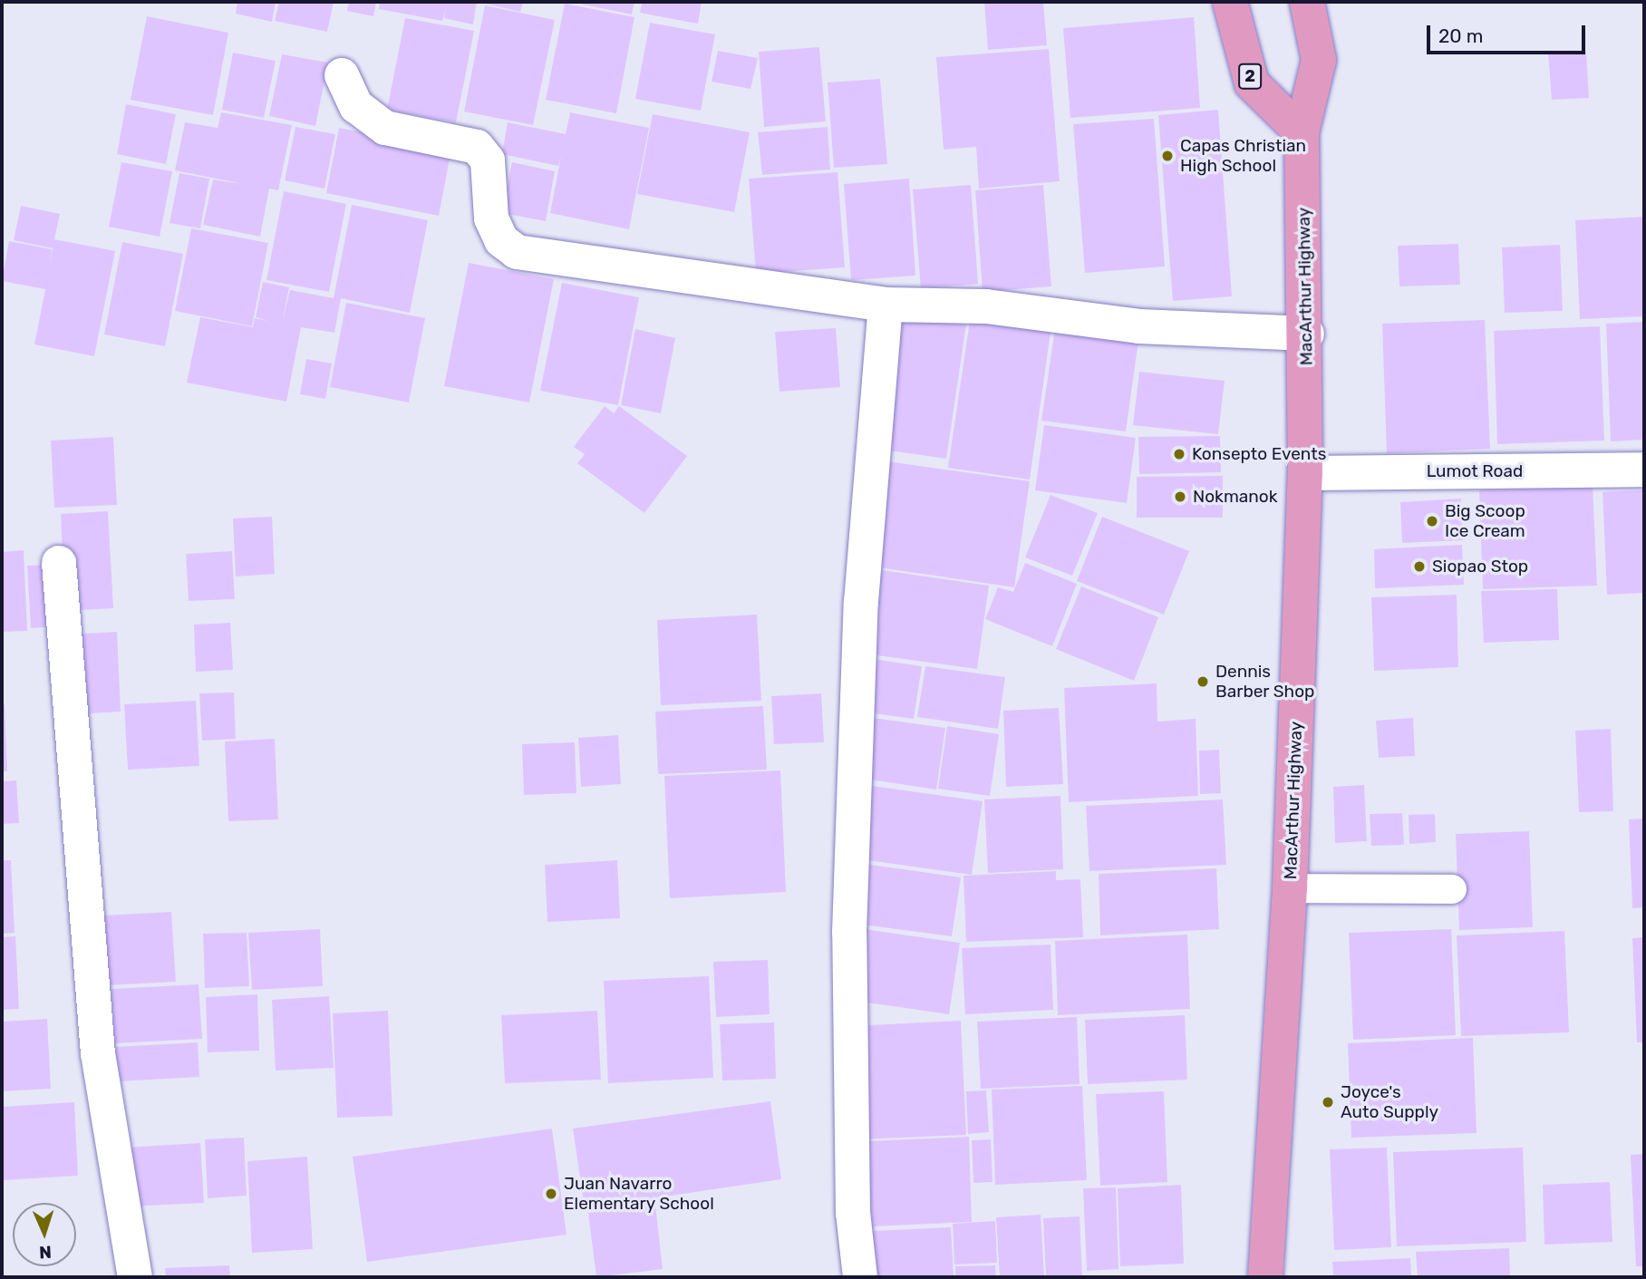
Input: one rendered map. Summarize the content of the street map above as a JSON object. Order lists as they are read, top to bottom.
{
  "streets": {
    "highway": ["2", "MacArthur Highway"],
    "street": ["Lumot Road"]
  },
  "crossings": [
    ["2", "MacArthur Highway"],
    ["MacArthur Highway", "Lumot Road"]
  ],
  "places": [
    "Capas Christian High School",
    "Konsepto Events",
    "Nokmanok",
    "Big Scoop Ice Cream",
    "Siopao Stop",
    "Dennis Barber Shop",
    "Joyce's Auto Supply",
    "Juan Navarro Elementary School"
  ],
  "scale_bar": "20 m",
  "north": "bottom"
}
